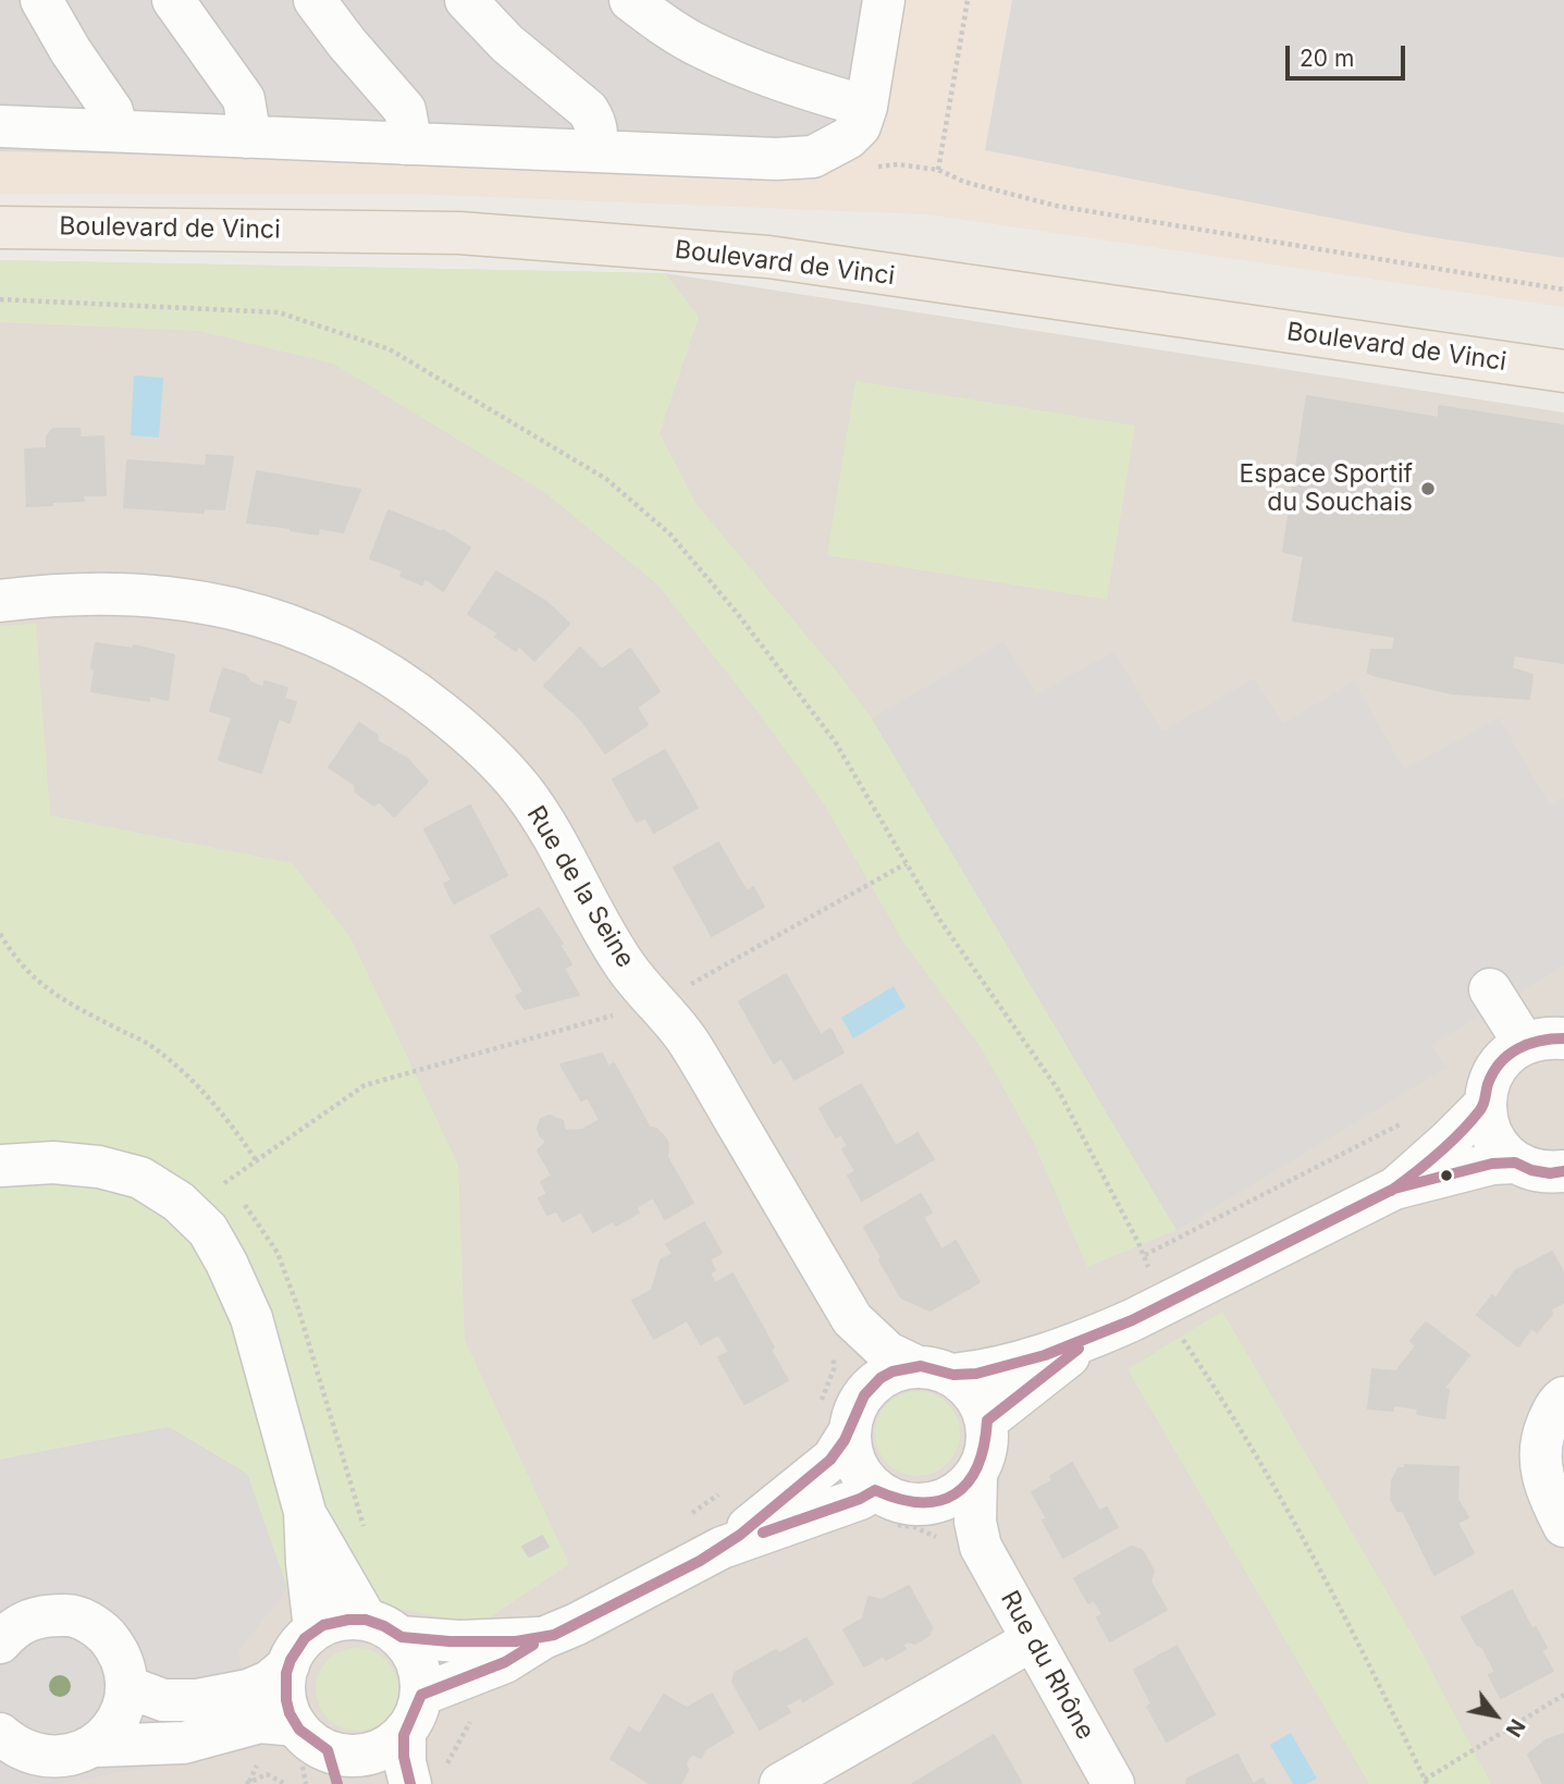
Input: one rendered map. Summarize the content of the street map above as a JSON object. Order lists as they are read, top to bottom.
{
  "streets": {
    "main road": ["Boulevard de Vinci"],
    "street": ["Rue de la Seine", "Rue du Rhône"]
  },
  "crossings": [
    ["Rue de la Seine", "Rue du Rhône"]
  ],
  "places": ["Espace Sportif du Souchais"],
  "scale_bar": "20 m",
  "north": "bottom right"
}
